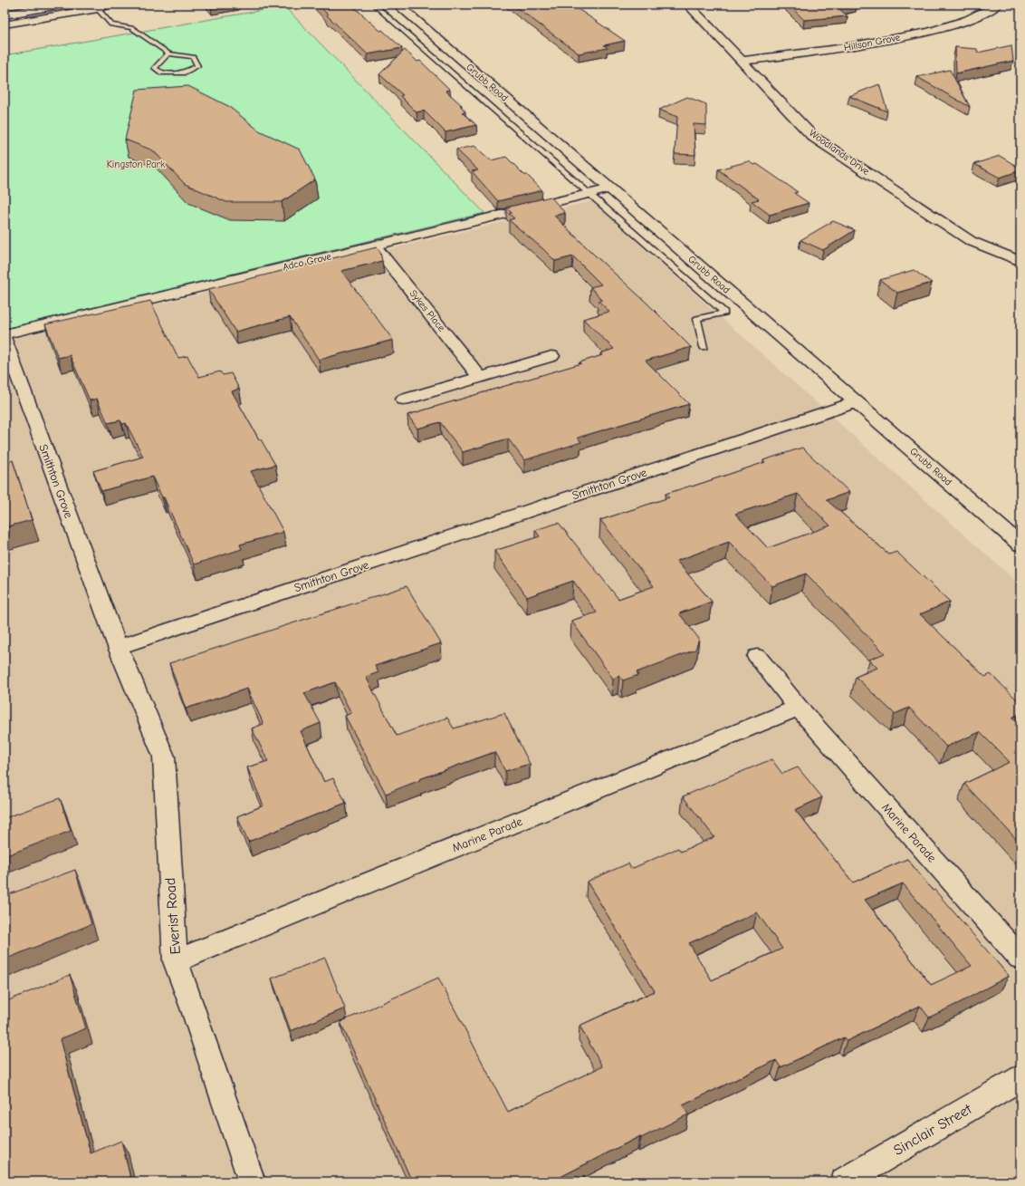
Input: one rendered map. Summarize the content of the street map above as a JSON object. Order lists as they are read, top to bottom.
{
  "streets": {
    "main road": ["Grubb Road"],
    "street": [
      "Hillson Grove",
      "Woodlands Drive",
      "Adco Grove",
      "Sykes Place",
      "Smithton Grove",
      "Marine Parade",
      "Everist Road",
      "Sinclair Street"
    ]
  },
  "crossings": [
    ["Hillson Grove", "Woodlands Drive"],
    ["Grubb Road", "Adco Grove"],
    ["Grubb Road", "Smithton Grove"],
    ["Adco Grove", "Sykes Place"],
    ["Smithton Grove", "Everist Road"],
    ["Marine Parade", "Everist Road"]
  ],
  "parks": ["Kingston Park"]
}
